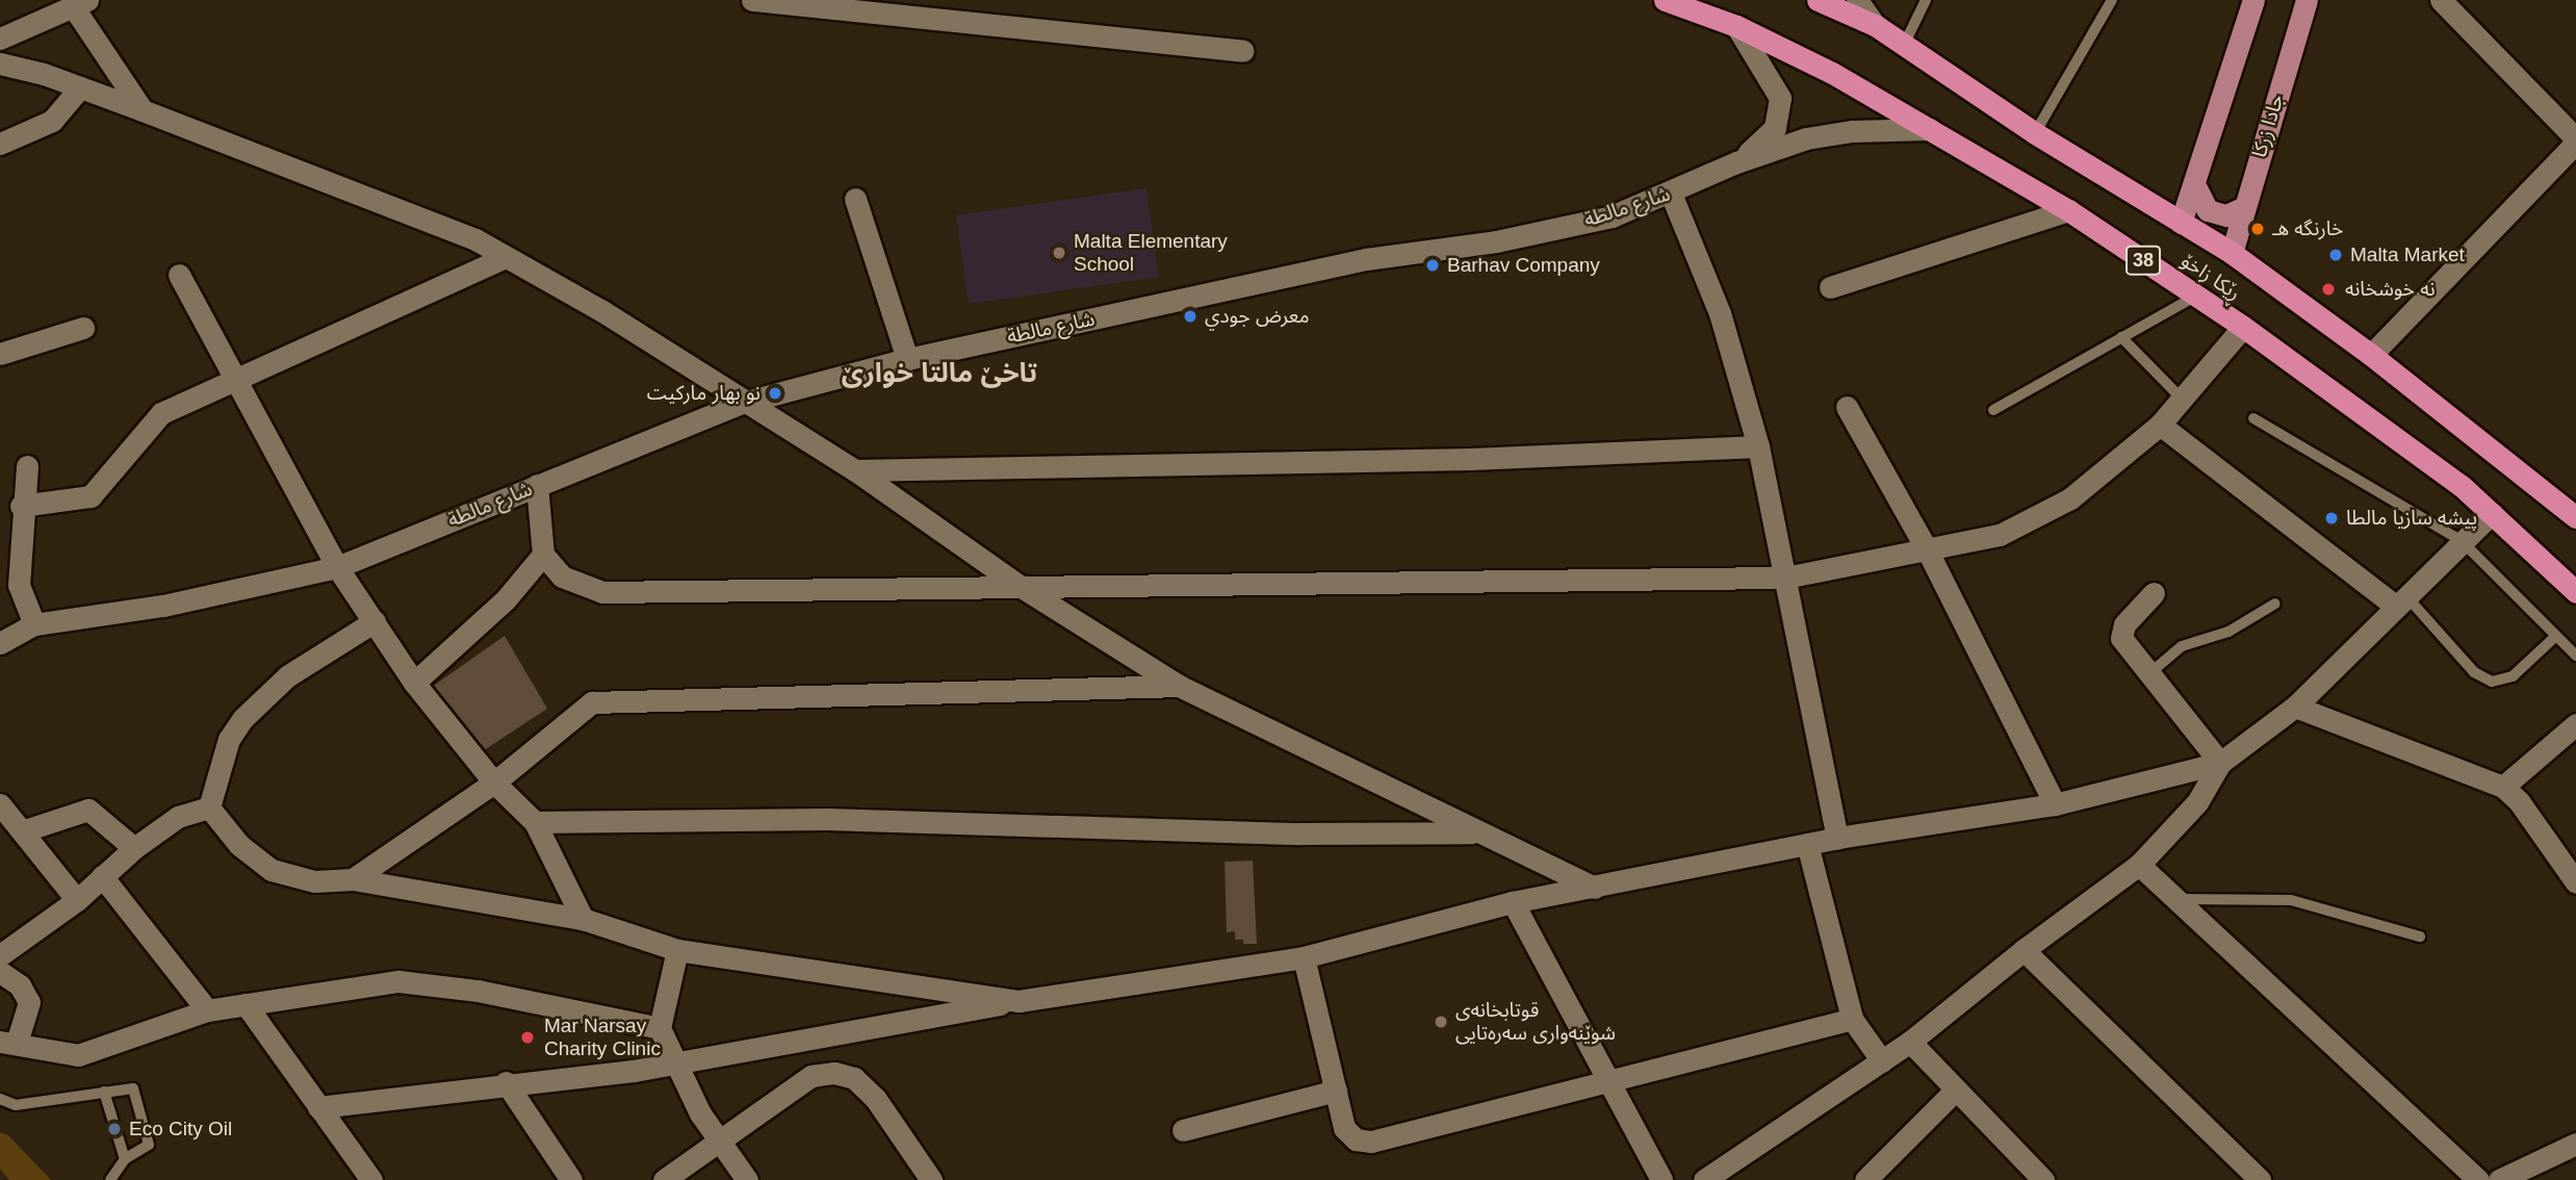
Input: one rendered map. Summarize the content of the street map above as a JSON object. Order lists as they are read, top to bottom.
{
  "streets": {
    "highway": ["38", "ڕێکا زاخۆ"],
    "main road": ["جادا زرکا"],
    "street": ["شارع مالطة"]
  },
  "crossings": [
    ["جادا زرکا", "ڕێکا زاخۆ"],
    ["شارع مالطة", "ڕێکا زاخۆ"]
  ],
  "districts": ["تاخێ مالتا خوارێ"],
  "places": [
    "خارنگه هـ",
    "Malta Elementary School",
    "Malta Market",
    "Barhav Company",
    "نه خوشخانه",
    "معرض جودي",
    "نو بهار ماركيت",
    "پيشه سازيا مالطا",
    "قوتابخانەی شوێنەواری سەرەتایی",
    "Mar Narsay Charity Clinic",
    "Eco City Oil"
  ]
}
